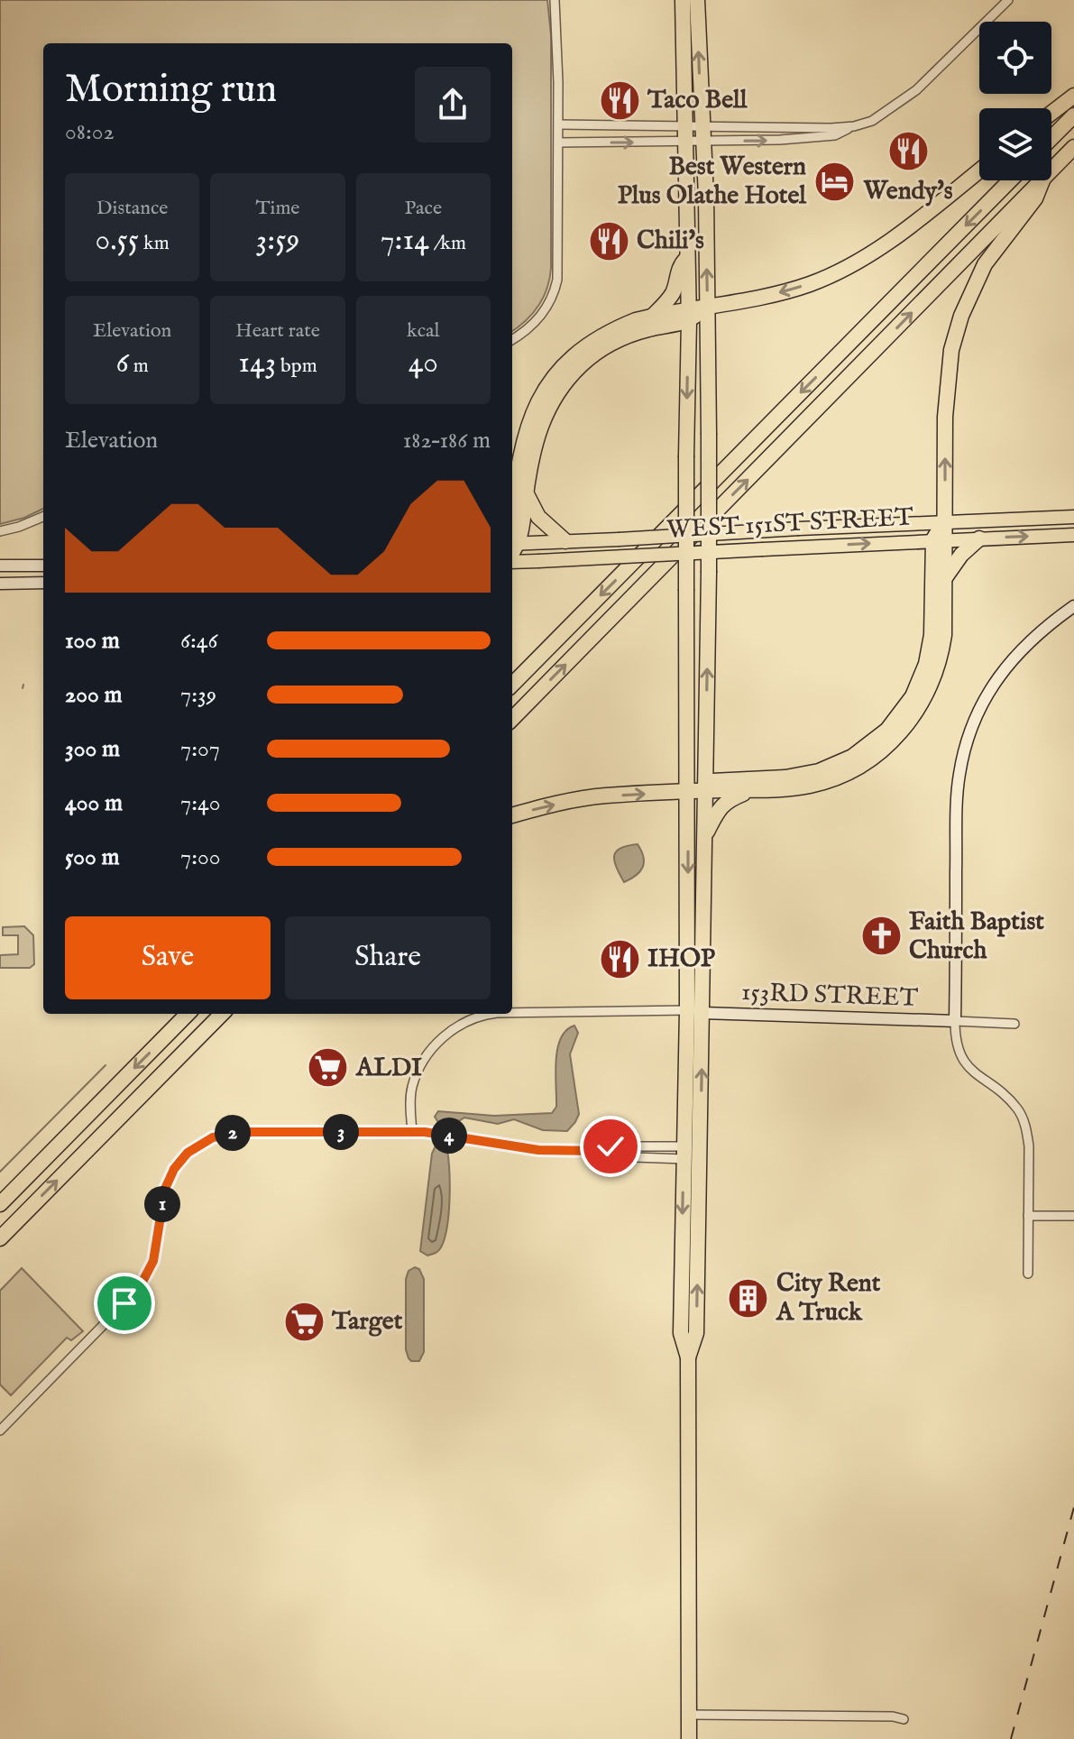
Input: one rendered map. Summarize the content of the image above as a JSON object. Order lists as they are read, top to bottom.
{
  "streets": {
    "main road": ["WEST 151ST STREET"],
    "street": ["153RD STREET"]
  },
  "places": {
    "restaurant": [
      "Taco Bell",
      "Wendy's",
      "Chili's",
      "IHOP"
    ],
    "hotel": ["Best Western Plus Olathe Hotel"],
    "church": ["Faith Baptist Church"],
    "supermarket": ["ALDI", "Target"],
    "building": ["City Rent A Truck"]
  },
  "page": {
    "heading": ["Morning run", "08:02"],
    "stats": [
      ["Distance", "0.55 km"],
      ["Time", "3:59"],
      ["Pace", "7:14 /km"],
      ["Elevation", "6 m"],
      ["Heart rate", "143 bpm"],
      ["kcal", "40"]
    ],
    "chart": ["Elevation", "182–186 m"],
    "list": [
      {
        "name": "100 m",
        "note": "6:46"
      },
      {
        "name": "200 m",
        "note": "7:39"
      },
      {
        "name": "300 m",
        "note": "7:07"
      },
      {
        "name": "400 m",
        "note": "7:40"
      },
      {
        "name": "500 m",
        "note": "7:00"
      }
    ],
    "buttons": ["Save", "Share"],
    "pins": [
      "3",
      "2",
      "4",
      "1"
    ]
  }
}
